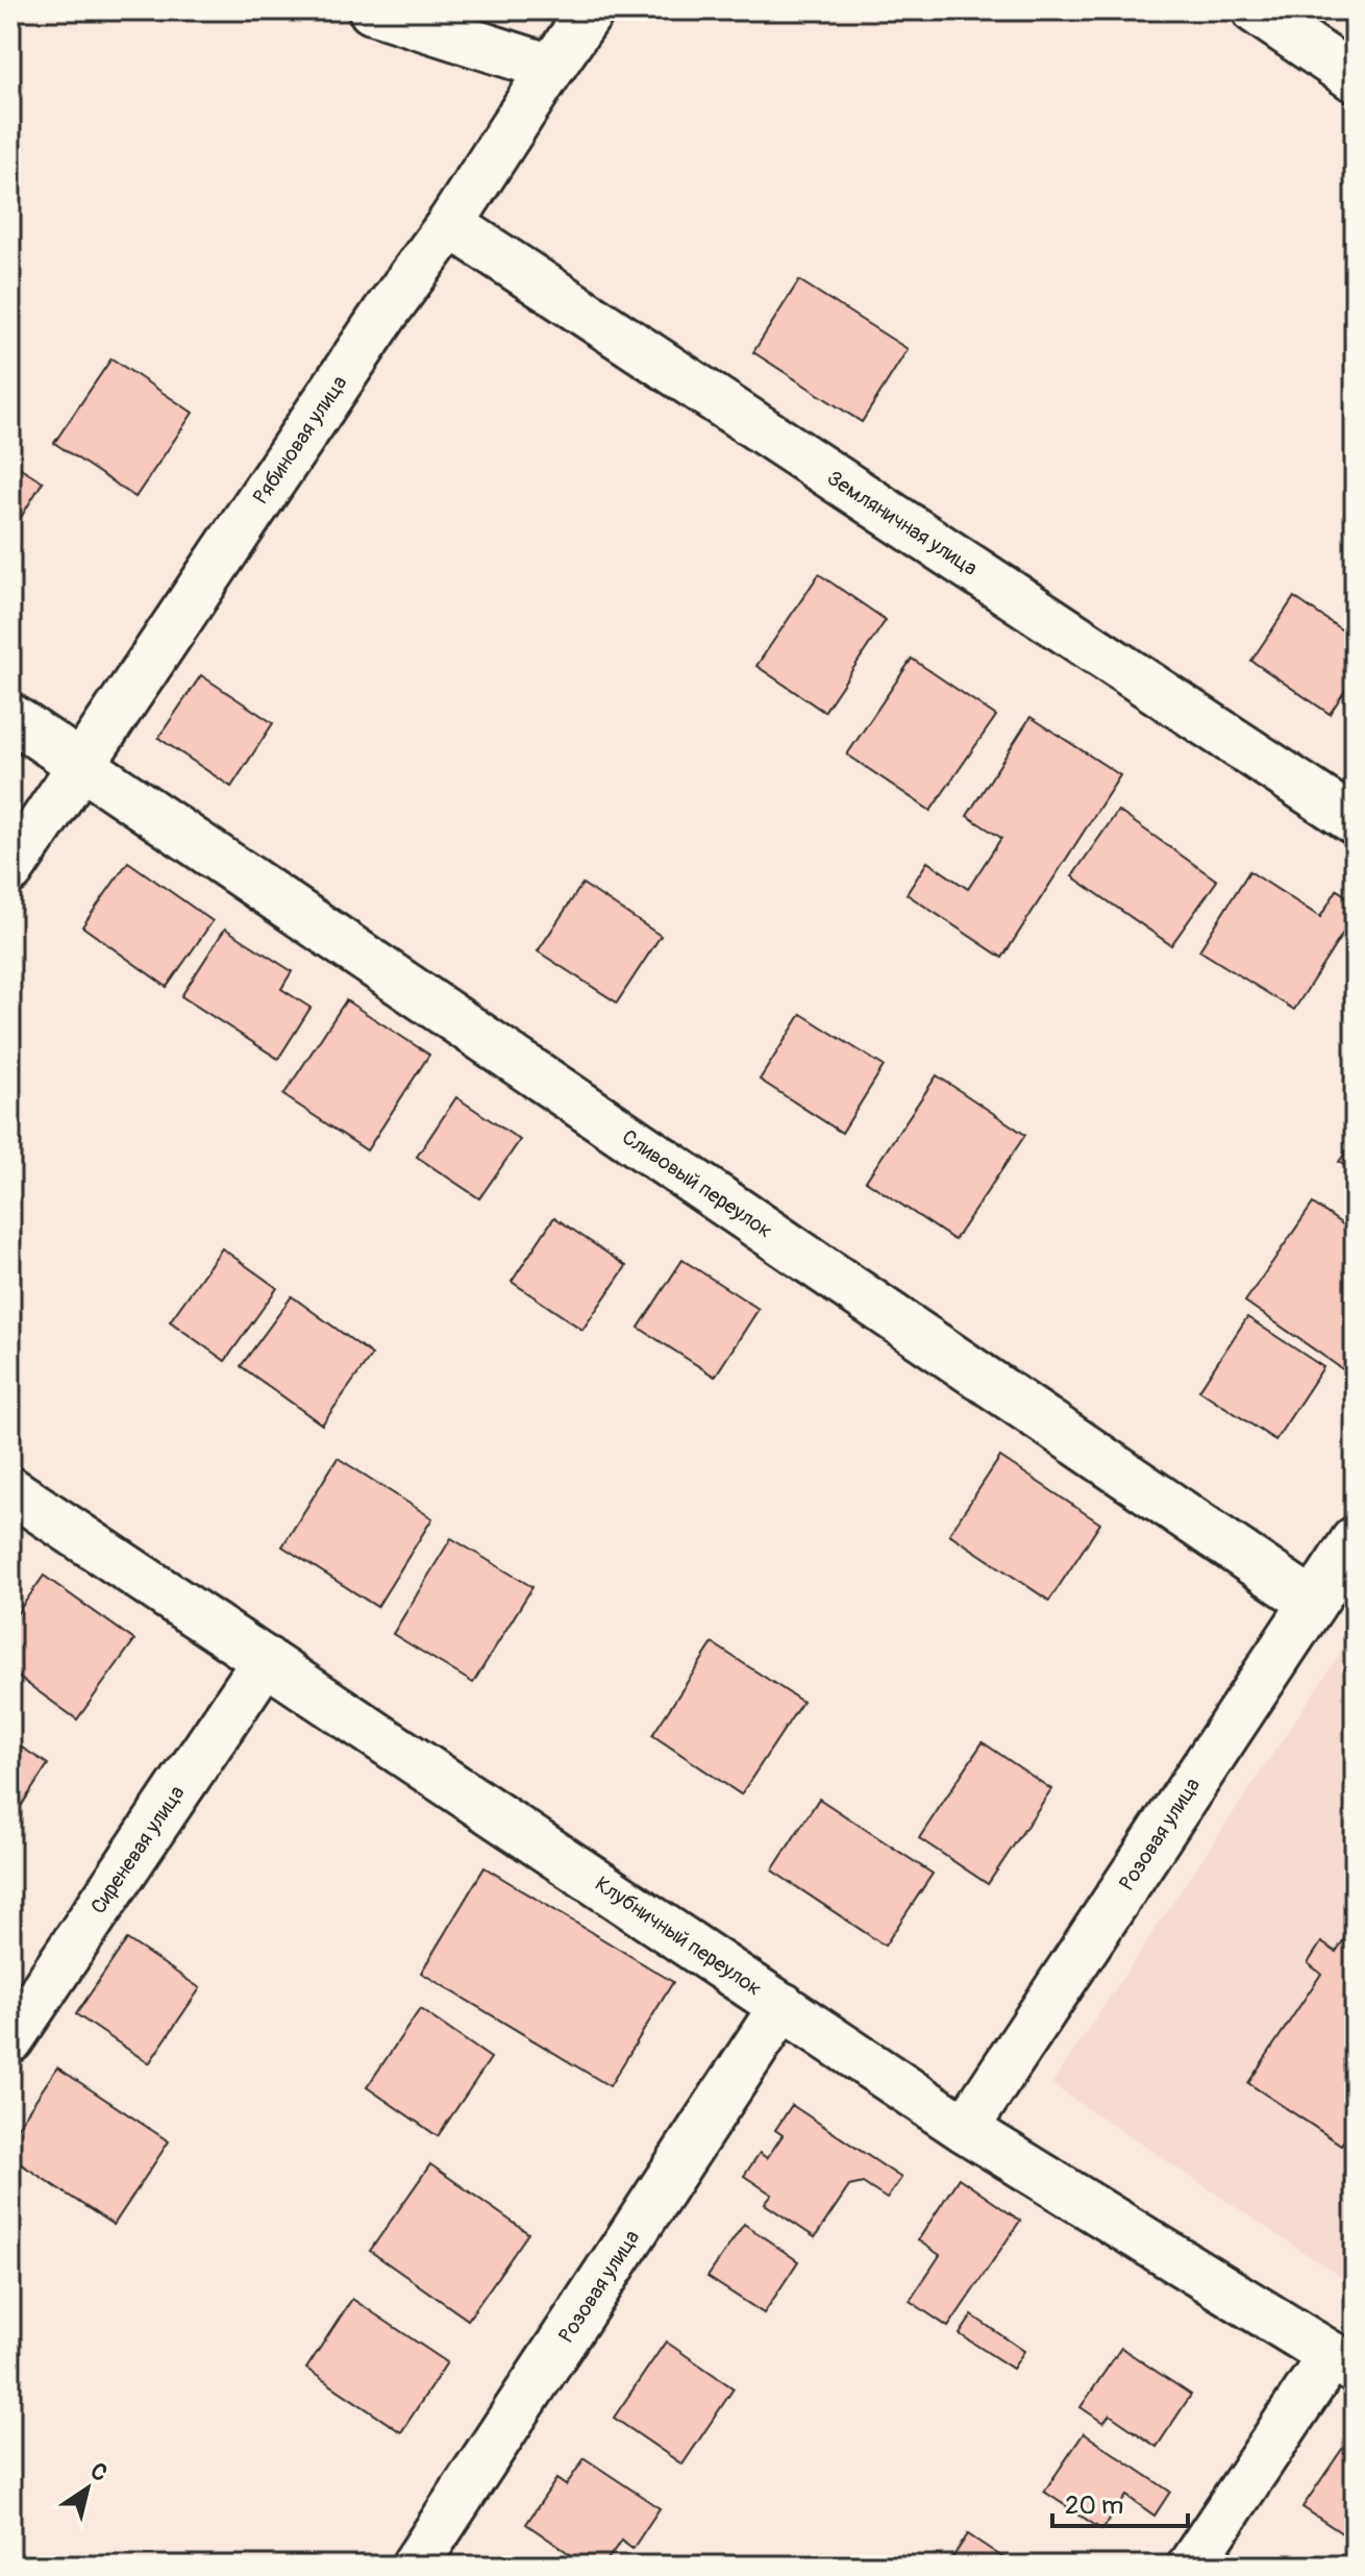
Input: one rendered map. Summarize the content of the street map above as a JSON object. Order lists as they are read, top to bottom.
{
  "streets": {
    "street": [
      "Рябиновая улица",
      "Земляничная улица",
      "Сливовый переулок",
      "Розовая улица",
      "Сиреневая улица",
      "Клубничный переулок"
    ]
  },
  "crossings": [
    ["Рябиновая улица", "Земляничная улица"],
    ["Рябиновая улица", "Сливовый переулок"],
    ["Сливовый переулок", "Розовая улица"],
    ["Розовая улица", "Клубничный переулок"],
    ["Сиреневая улица", "Клубничный переулок"]
  ],
  "scale_bar": "20 m",
  "north": "top right"
}
